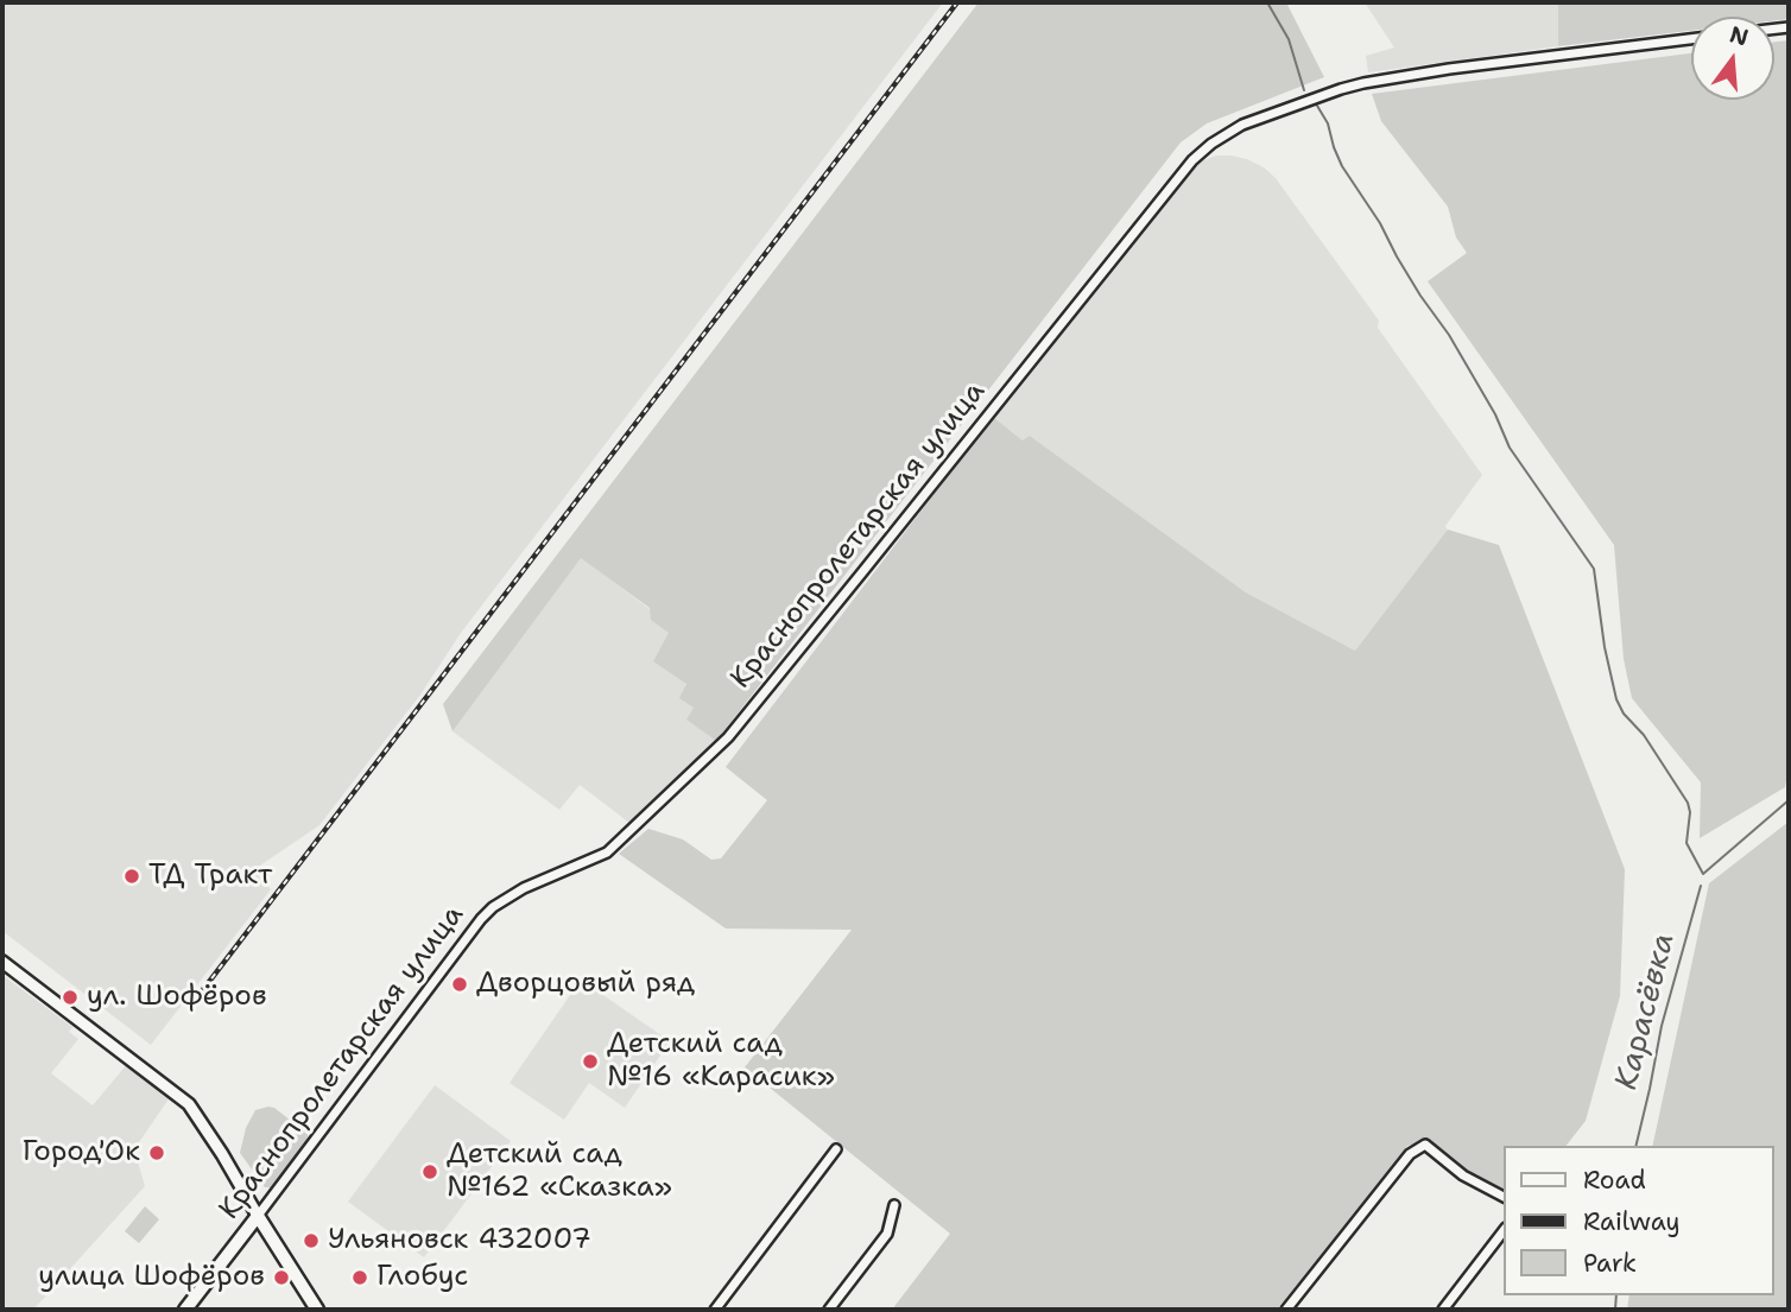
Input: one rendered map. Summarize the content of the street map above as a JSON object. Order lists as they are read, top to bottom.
{
  "streets": {
    "main road": ["Краснопролетарская улица"]
  },
  "water": ["Карасёвка"],
  "places": [
    "ТД Тракт",
    "Дворцовый ряд",
    "ул. Шофёров",
    "Детский сад №16 «Карасик»",
    "Город'Ок",
    "Детский сад №162 «Сказка»",
    "Ульяновск 432007",
    "улица Шофёров",
    "Глобус"
  ],
  "legend": ["Road", "Railway", "Park"],
  "north": "top"
}
